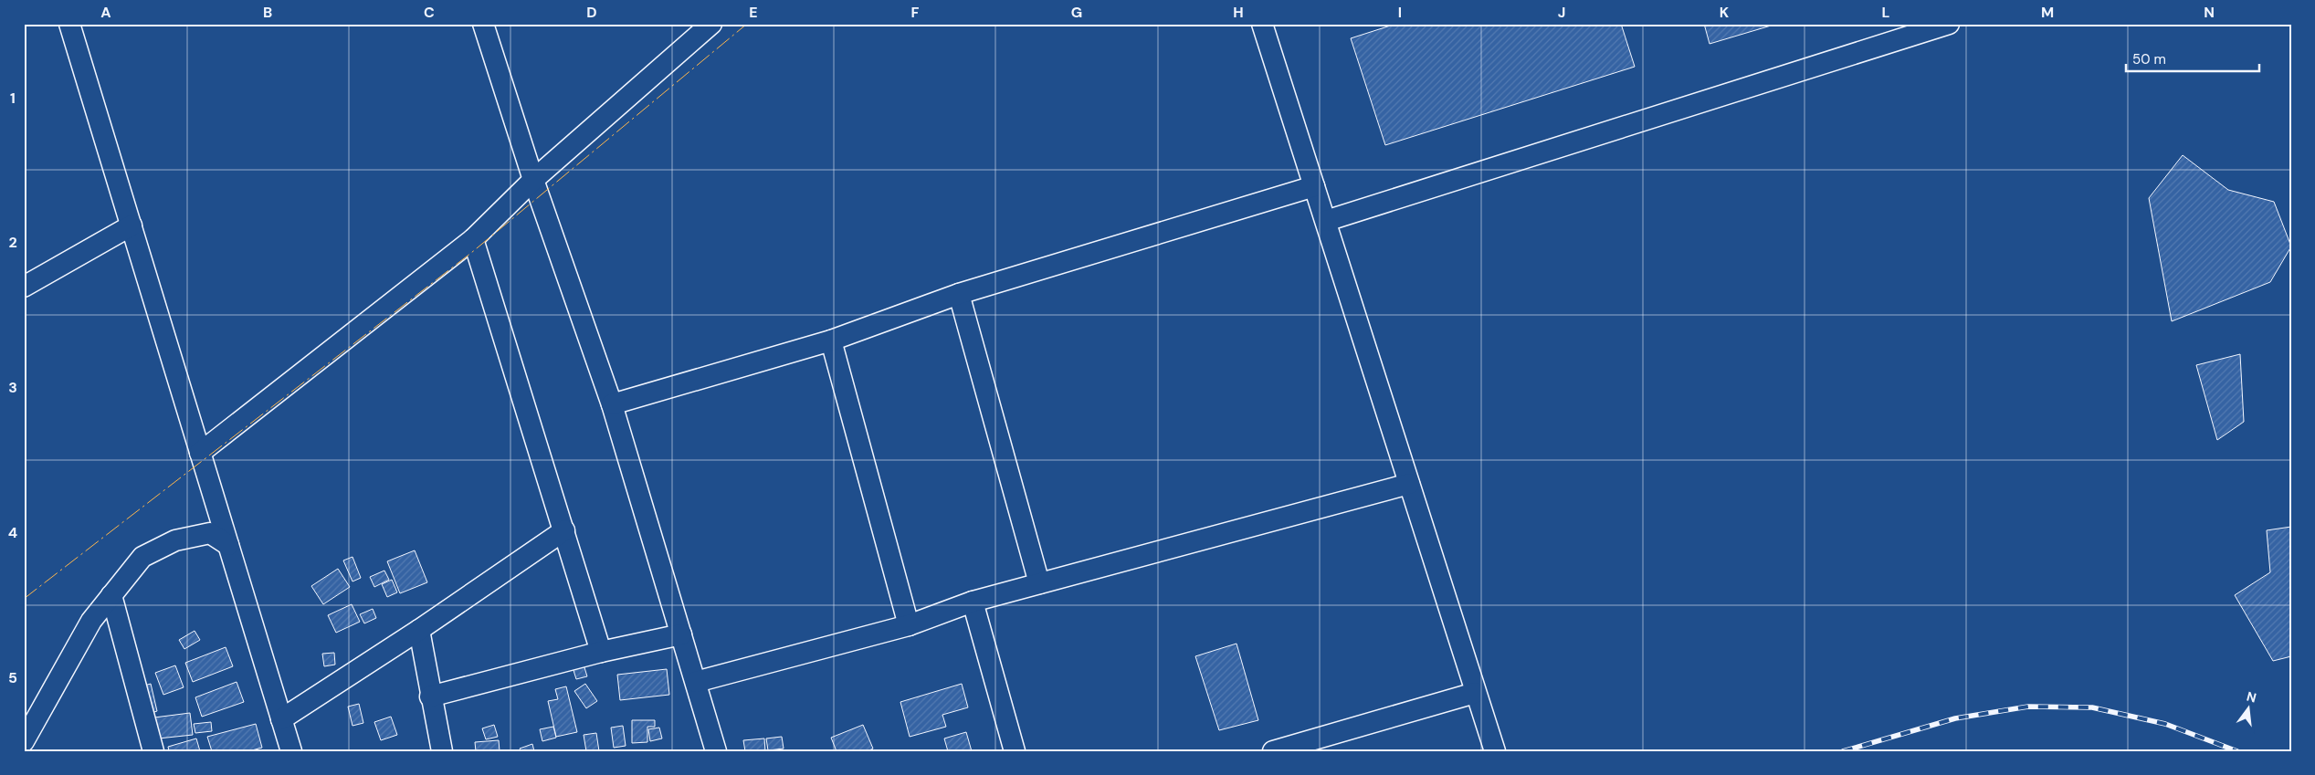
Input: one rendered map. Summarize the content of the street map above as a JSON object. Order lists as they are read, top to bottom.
{
  "scale_bar": "50 m",
  "north": "top",
  "grid": {
    "columns": [
      "A",
      "B",
      "C",
      "D",
      "E",
      "F",
      "G",
      "H",
      "I",
      "J",
      "K",
      "L",
      "M",
      "N"
    ],
    "rows": [
      "1",
      "2",
      "3",
      "4",
      "5"
    ]
  }
}
